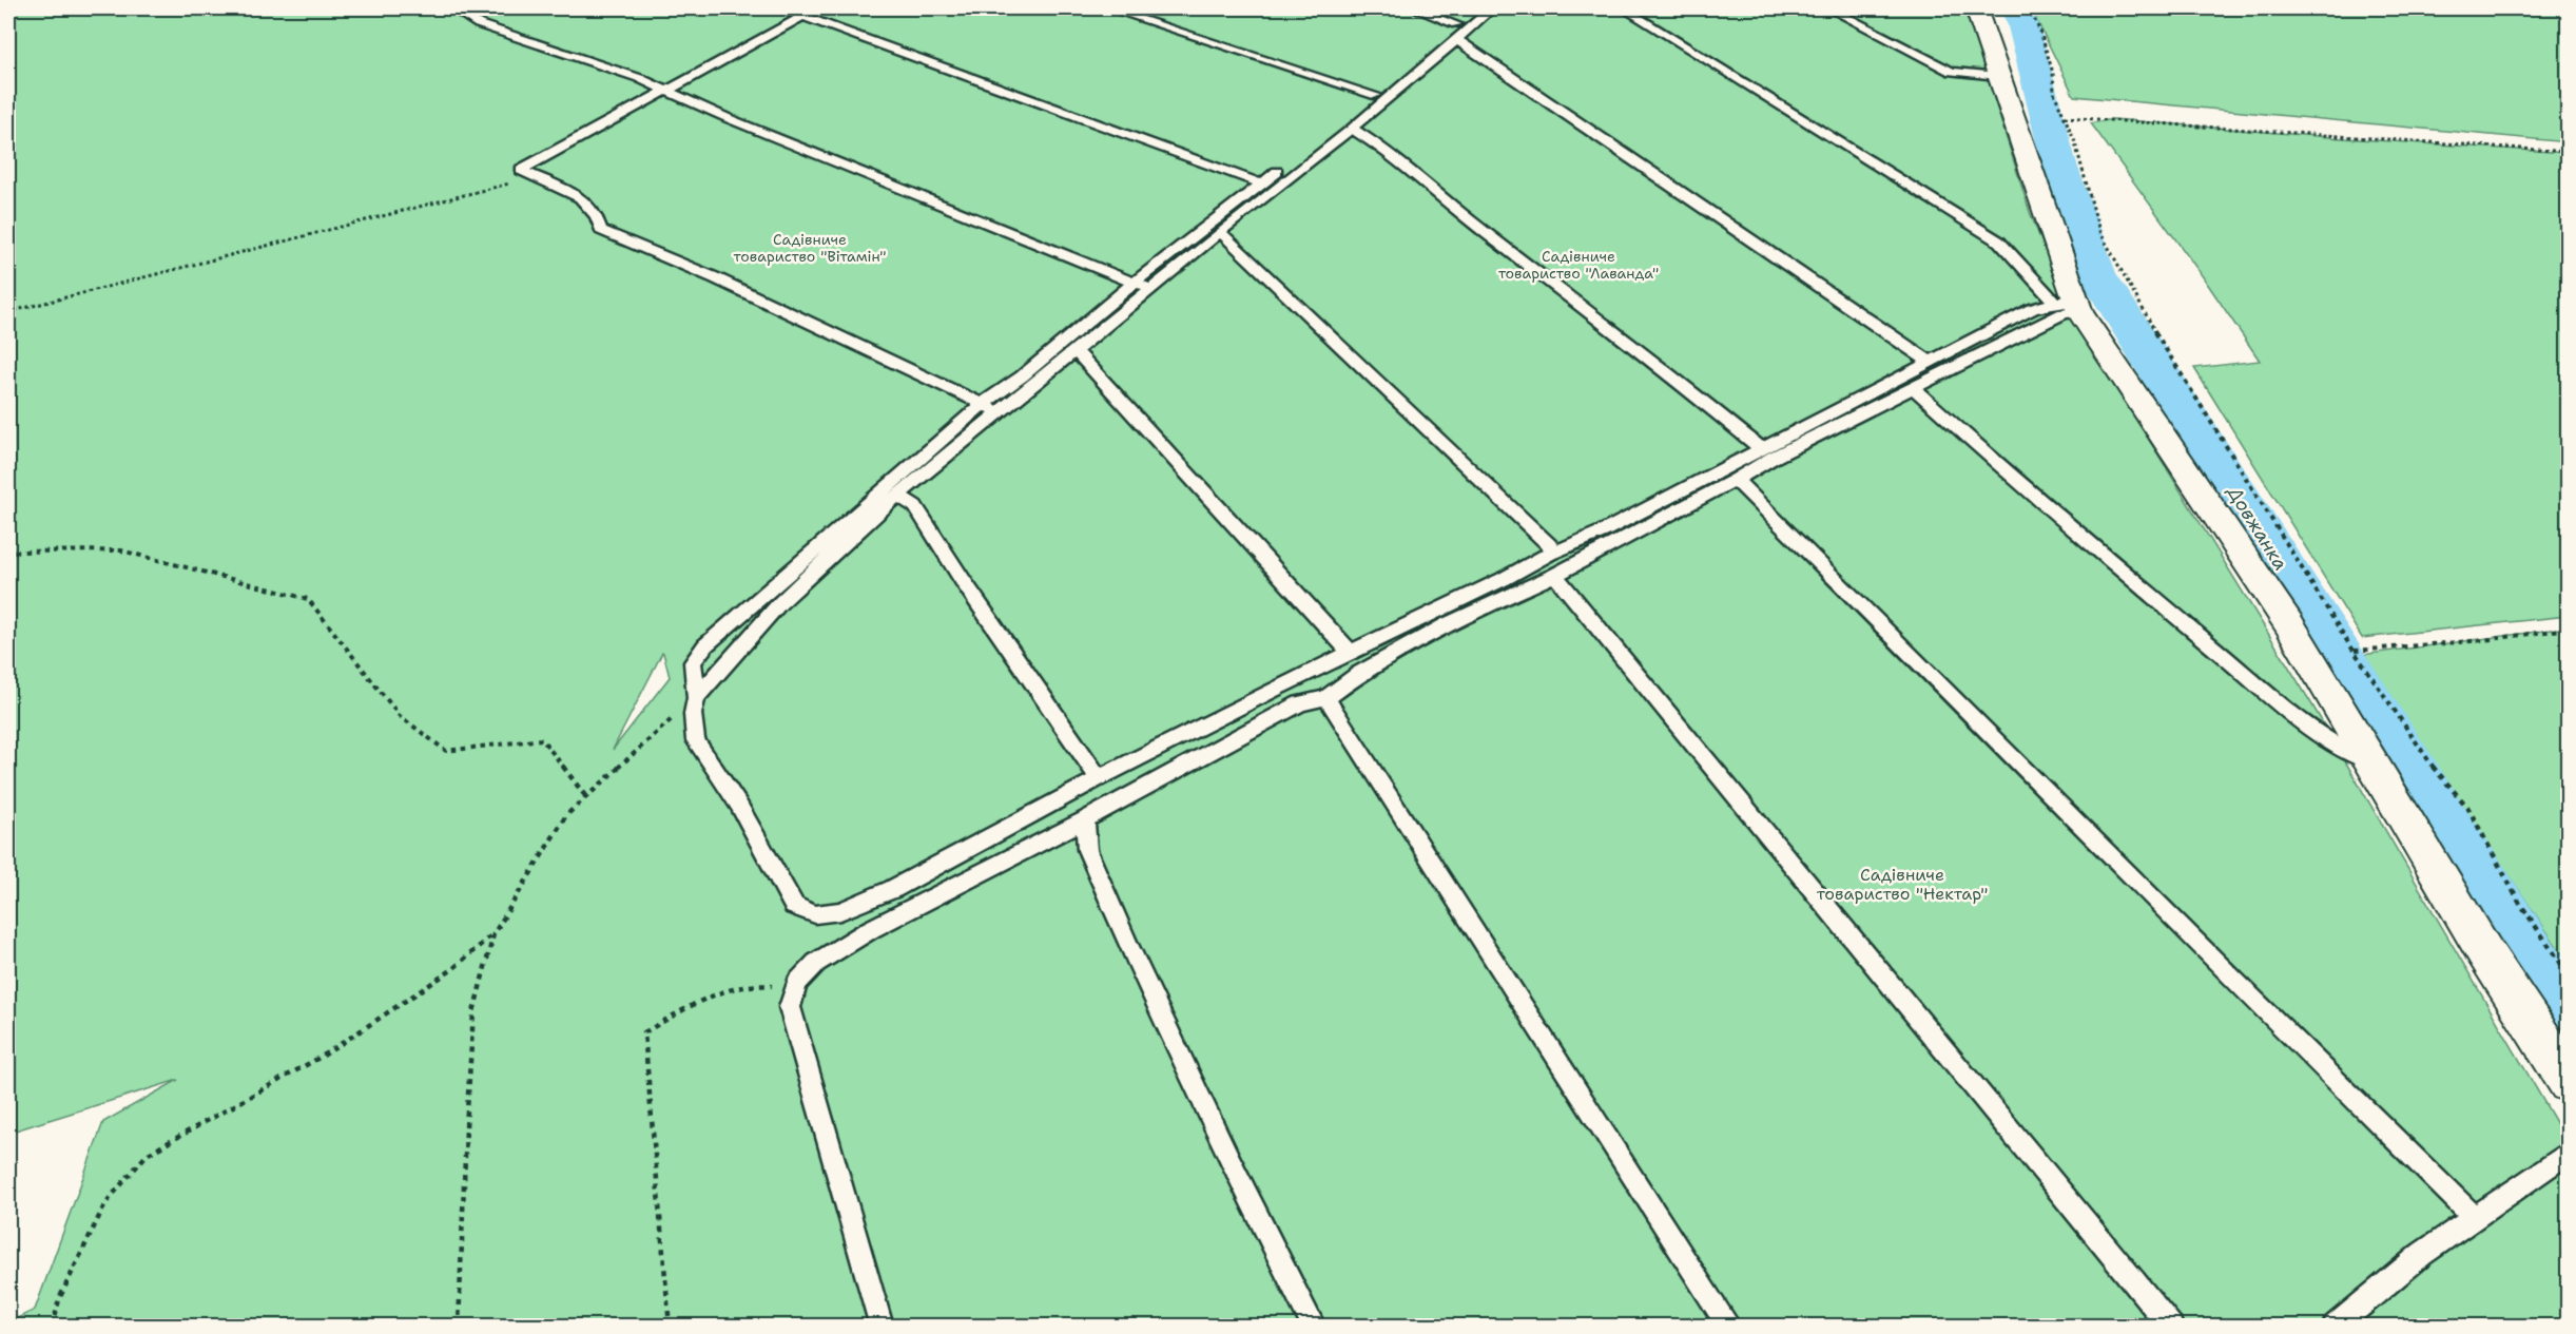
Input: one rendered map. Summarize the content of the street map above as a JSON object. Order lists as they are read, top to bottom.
{
  "water": ["Довжанка"],
  "parks": ["Садівниче товариство \"Вітамін\"", "Садівниче товариство \"Лаванда\"", "Садівниче товариство \"Нектар\""]
}
